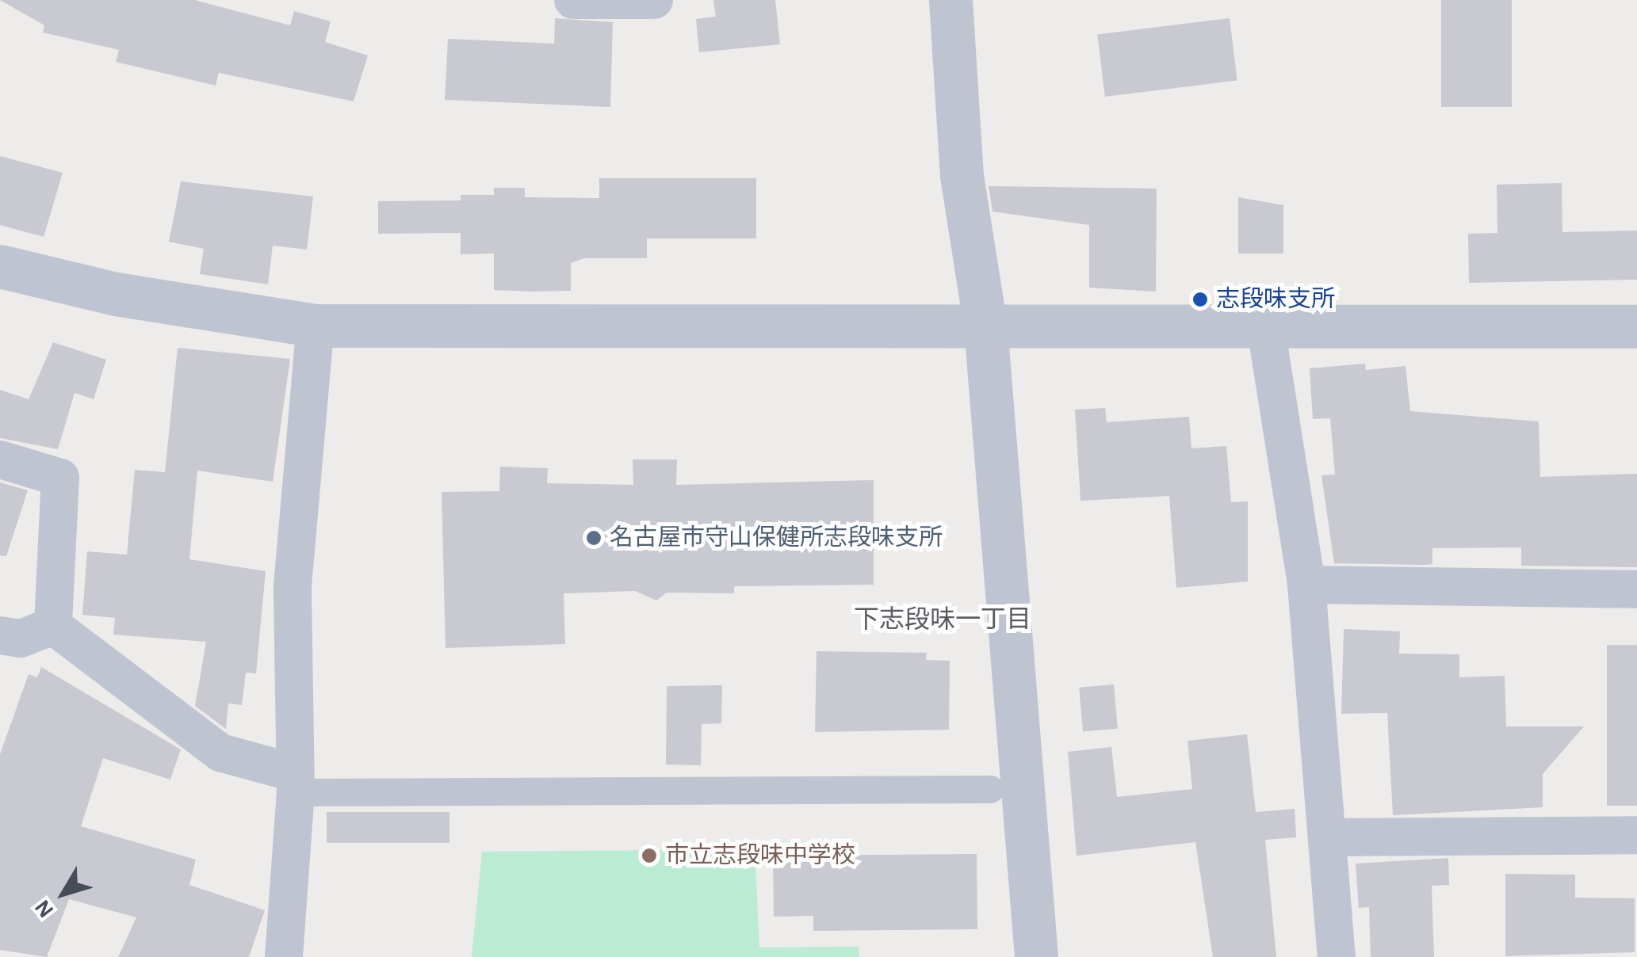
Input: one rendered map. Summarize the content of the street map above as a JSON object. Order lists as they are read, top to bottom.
{
  "districts": ["下志段味一丁目"],
  "places": ["志段味支所", "名古屋市守山保健所志段味支所", "市立志段味中学校"],
  "north": "bottom left"
}
